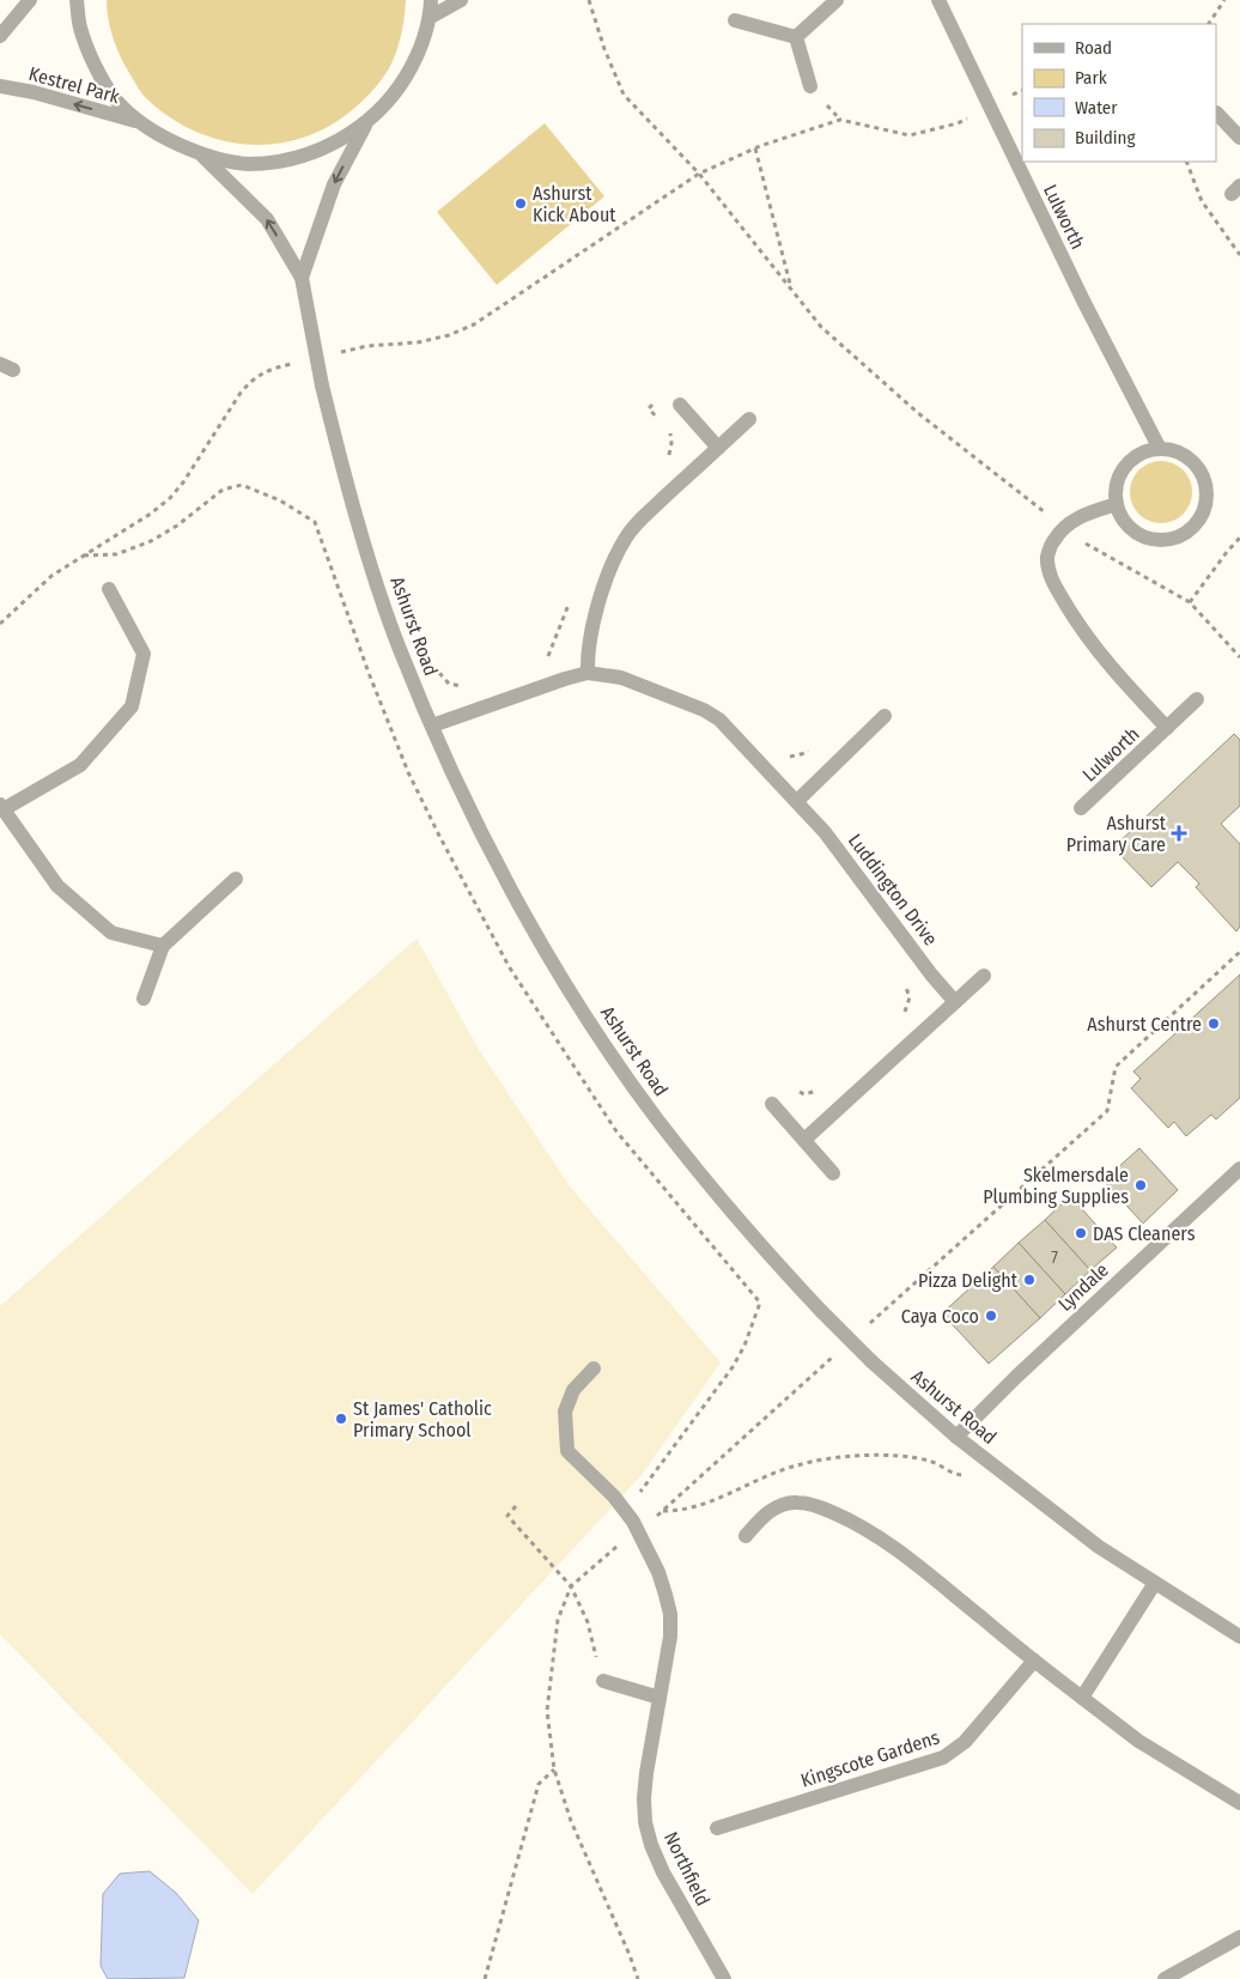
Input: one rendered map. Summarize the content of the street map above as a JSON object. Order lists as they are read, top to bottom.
{
  "streets": {
    "street": [
      "Kestrel Park",
      "Lulworth",
      "Ashurst Road",
      "Luddington Drive",
      "Lyndale",
      "Kingscote Gardens",
      "Northfield"
    ]
  },
  "crossings": [
    ["Ashurst Road", "Luddington Drive"],
    ["Ashurst Road", "Lyndale"]
  ],
  "one_way": ["Kestrel Park"],
  "places": {
    "other": [
      "Ashurst Kick About",
      "Ashurst Centre",
      "Skelmersdale Plumbing Supplies",
      "DAS Cleaners",
      "Pizza Delight",
      "Caya Coco",
      "St James' Catholic Primary School"
    ],
    "health": ["Ashurst Primary Care"]
  },
  "house_numbers": ["7"],
  "legend": [
    "Road",
    "Park",
    "Water",
    "Building"
  ]
}
